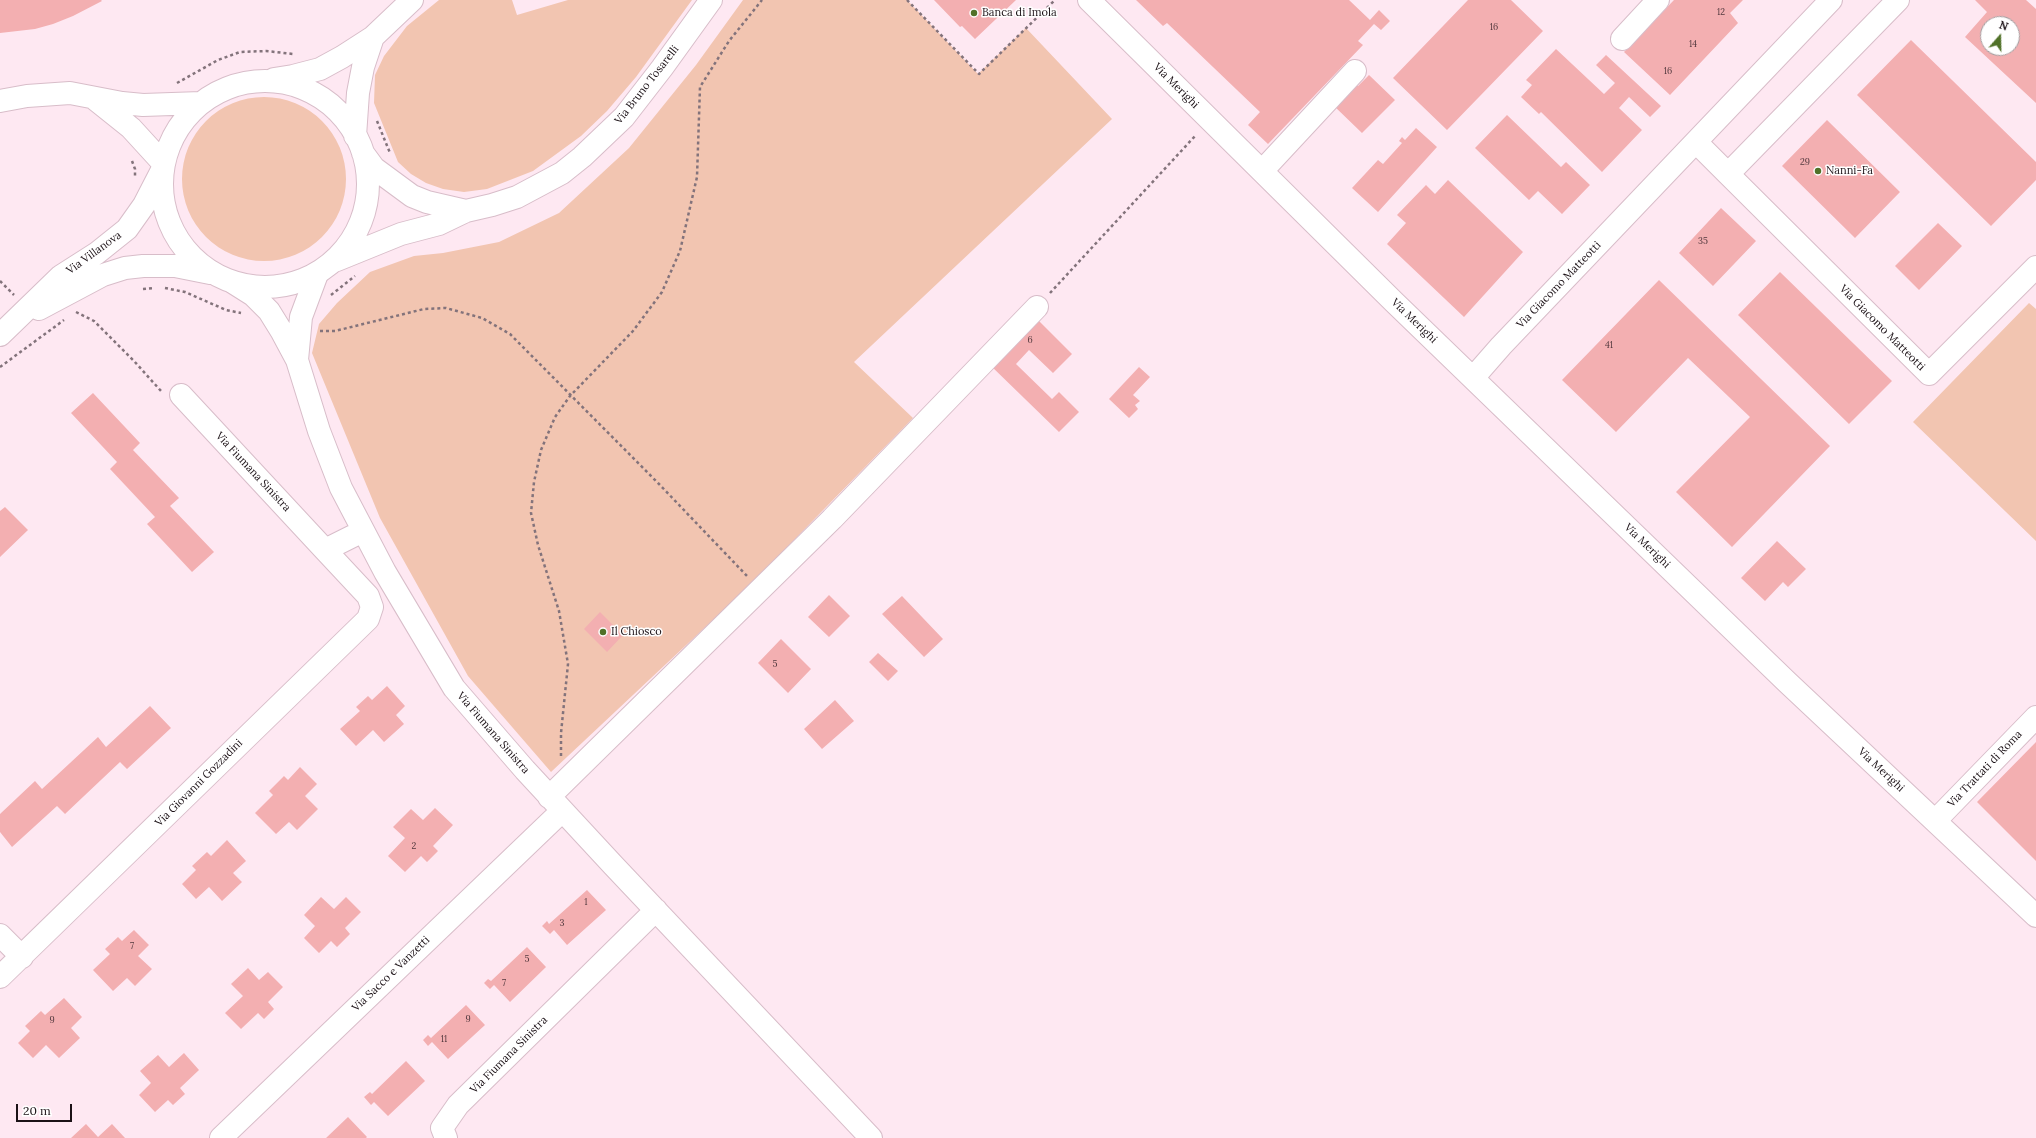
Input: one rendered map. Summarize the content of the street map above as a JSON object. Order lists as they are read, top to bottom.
{
  "streets": {
    "street": [
      "Via Bruno Tosarelli",
      "Via Merighi",
      "Via Villanova",
      "Via Giacomo Matteotti",
      "Via Fiumana Sinistra",
      "Via Trattati di Roma",
      "Via Giovanni Gozzadini",
      "Via Sacco e Vanzetti"
    ]
  },
  "crossings": [
    ["Via Merighi", "Via Giacomo Matteotti"],
    ["Via Merighi", "Via Trattati di Roma"],
    ["Via Fiumana Sinistra", "Via Giovanni Gozzadini"],
    ["Via Fiumana Sinistra", "Via Sacco e Vanzetti"]
  ],
  "places": ["Banca di Imola", "Nanni-Fa", "Il Chiosco"],
  "house_numbers": [
    "12",
    "16",
    "14",
    "16",
    "29",
    "35",
    "6",
    "41",
    "5",
    "2",
    "1",
    "3",
    "7",
    "5",
    "7",
    "9",
    "9",
    "11"
  ],
  "scale_bar": "20 m",
  "north": "top"
}
